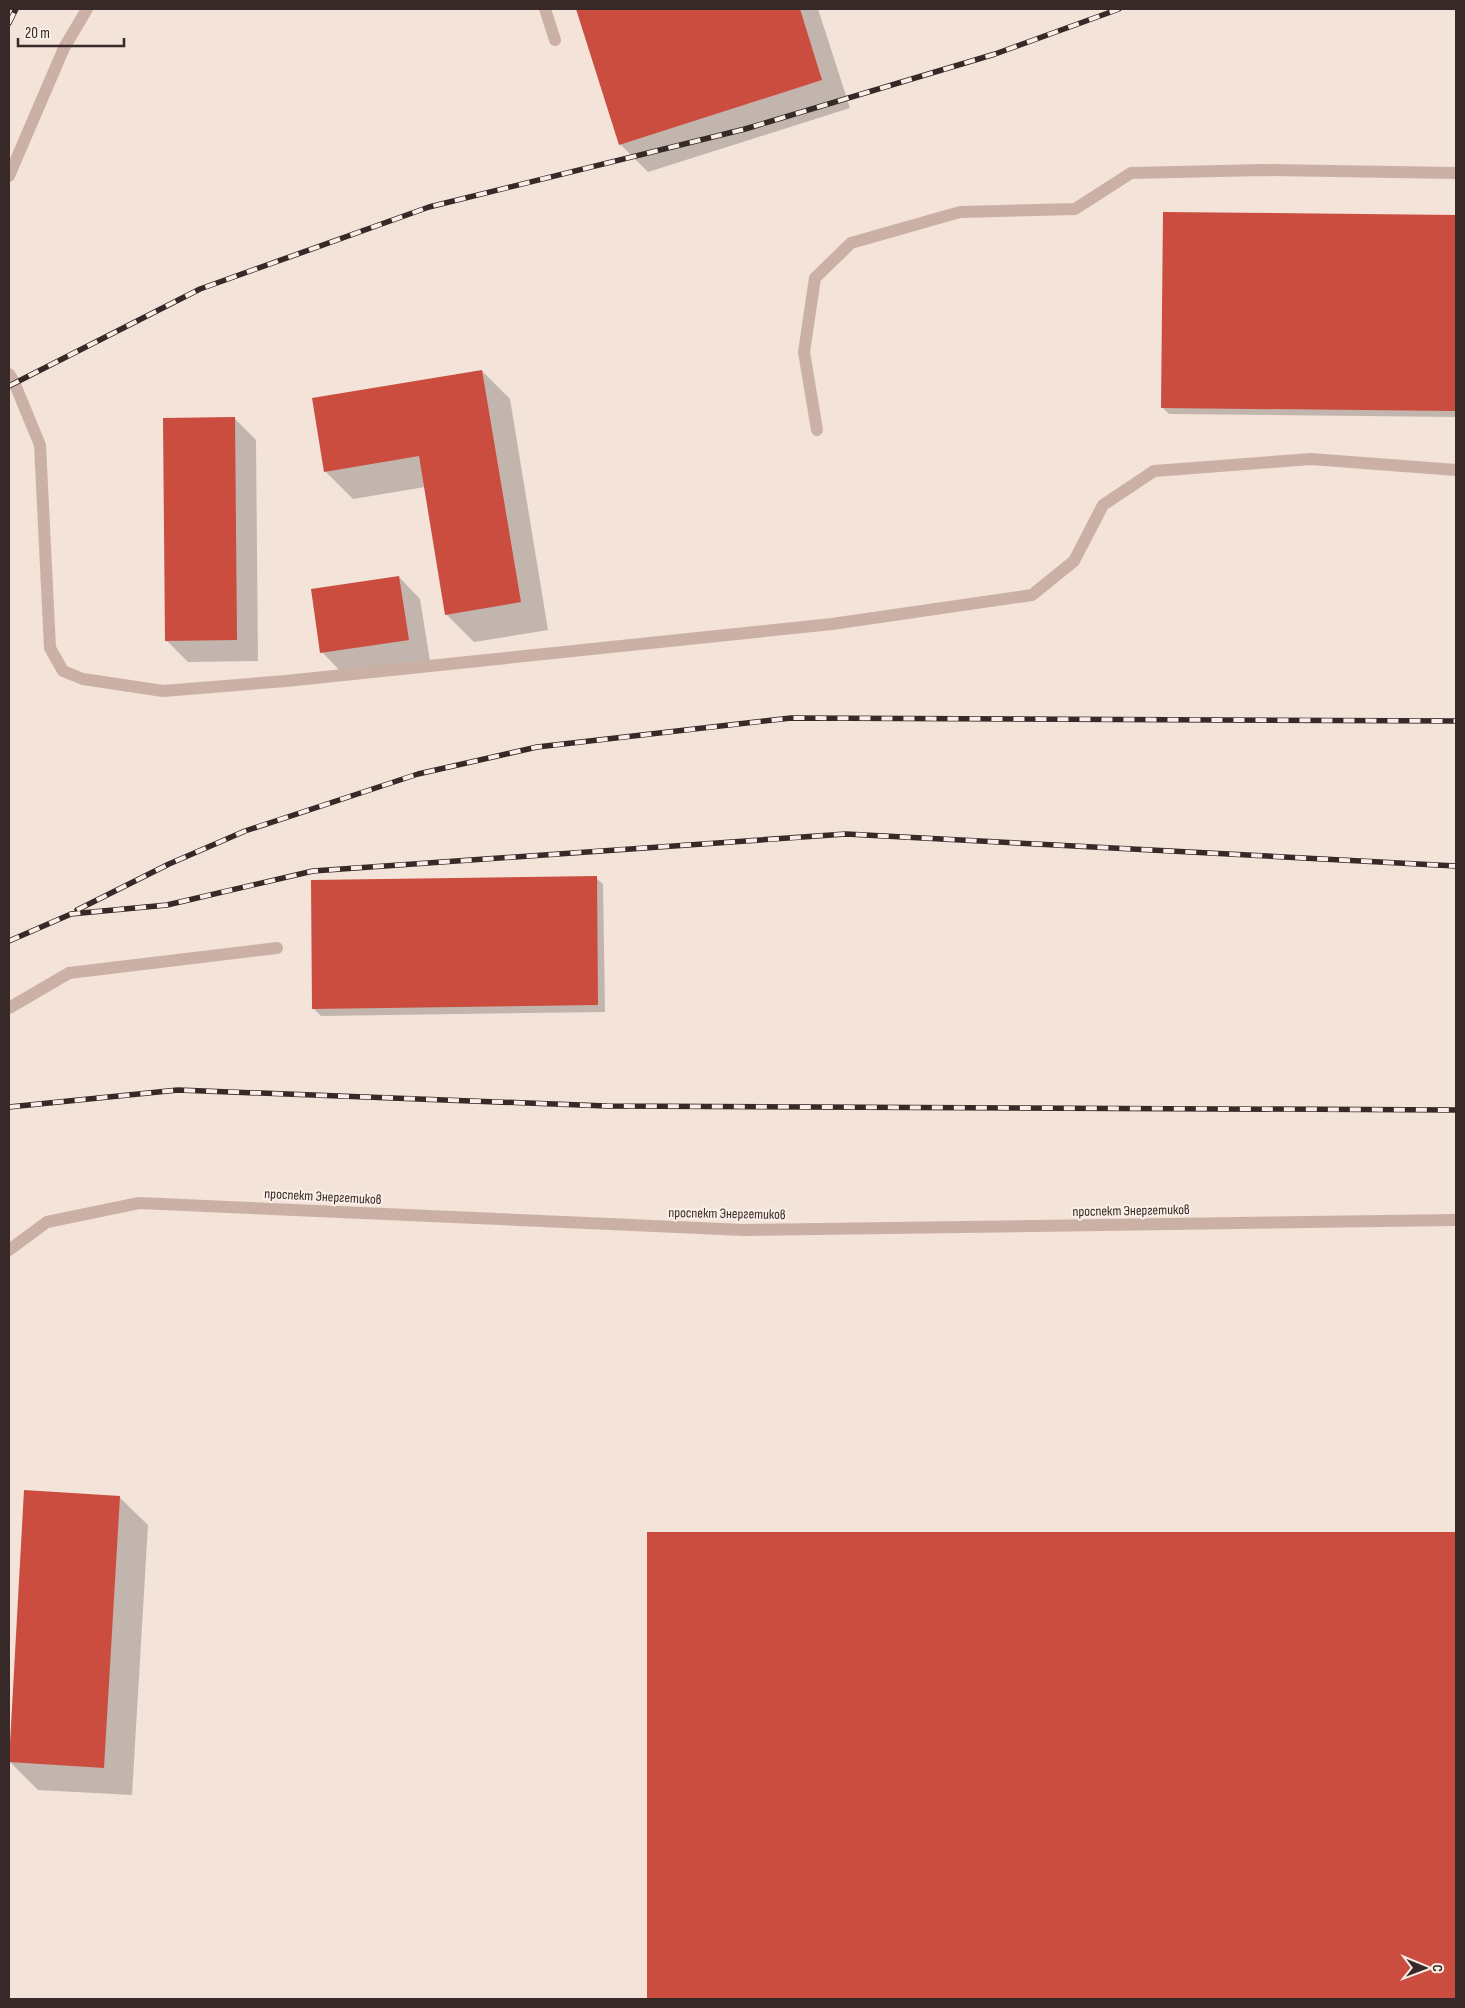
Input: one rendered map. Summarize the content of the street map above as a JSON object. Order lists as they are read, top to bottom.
{
  "streets": {
    "street": ["проспект Энергетиков"]
  },
  "scale_bar": "20 m",
  "north": "right"
}
